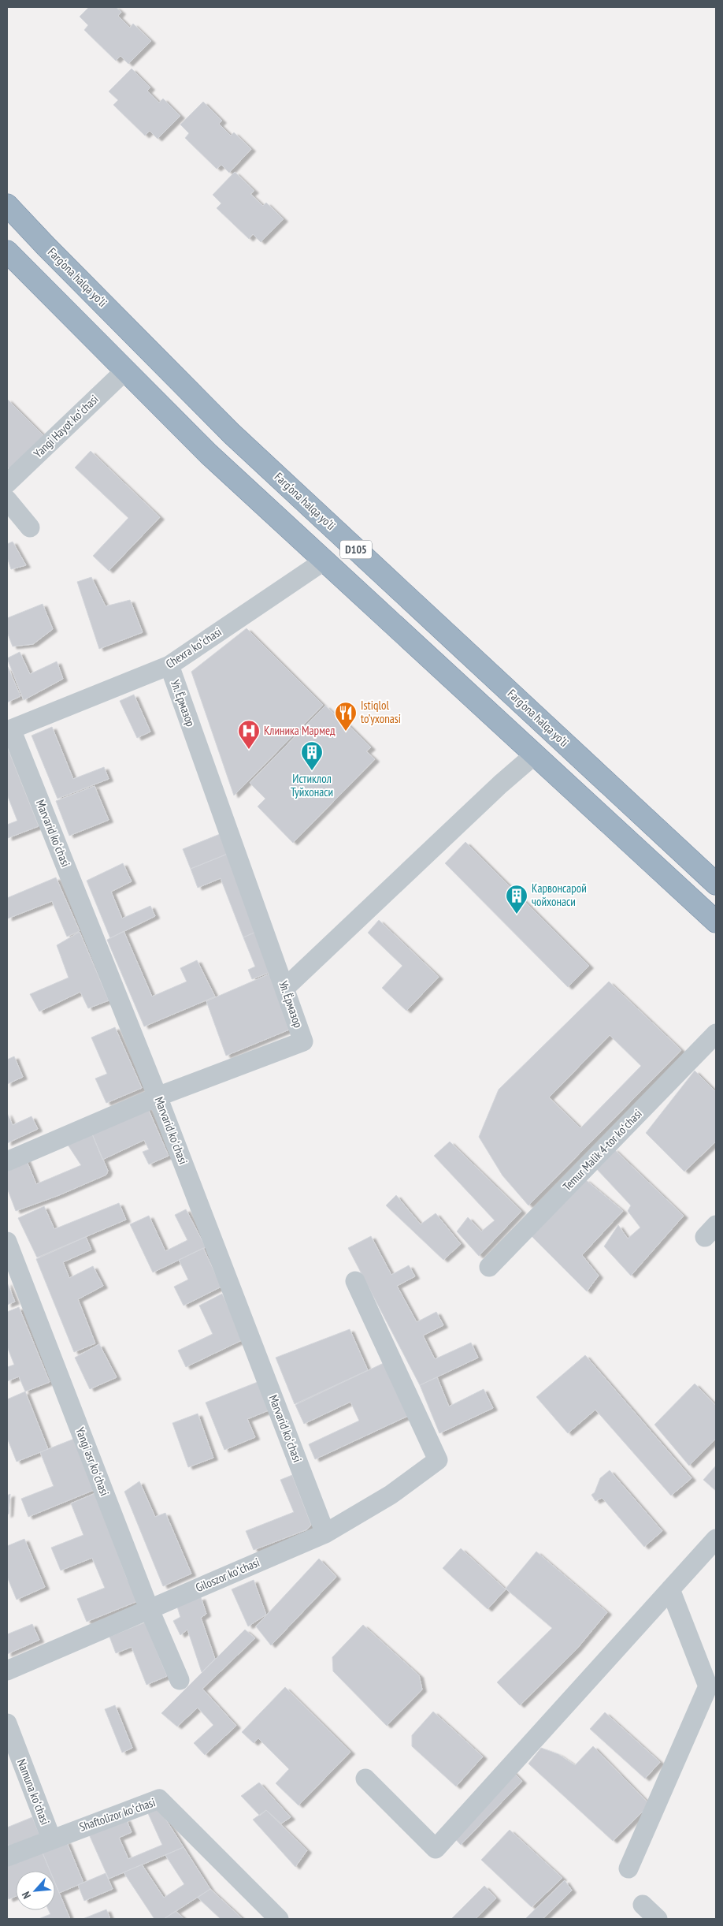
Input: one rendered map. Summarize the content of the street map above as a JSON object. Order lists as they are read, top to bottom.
{
  "streets": {
    "highway": ["Farg‘ona halqa yo‘li", "D105"],
    "street": [
      "Yangi Hayot koʻchasi",
      "Chexra koʻchasi",
      "Ул. Ёрмазор",
      "Marvarid koʻchasi",
      "Temur Malik 4-tor koʻchasi",
      "Yangi asr koʻchasi",
      "Giloszor koʻchasi",
      "Namuna koʻchasi",
      "Shaftolizor koʻchasi"
    ]
  },
  "crossings": [
    ["Yangi Hayot koʻchasi", "D105"],
    ["D105", "Chexra koʻchasi"],
    ["Chexra koʻchasi", "Ул. Ёрмазор"],
    ["Chexra koʻchasi", "Marvarid koʻchasi"],
    ["Ул. Ёрмазор", "Marvarid koʻchasi"],
    ["Marvarid koʻchasi", "Giloszor koʻchasi"],
    ["Yangi asr koʻchasi", "Giloszor koʻchasi"],
    ["Namuna koʻchasi", "Shaftolizor koʻchasi"]
  ],
  "places": {
    "restaurant": ["Istiqlol to’yxonasi"],
    "hospital": ["Клиника Мармед"],
    "building": ["Истиклол Туйхонаси", "Карвонсарой чойхонаси"]
  },
  "north": "bottom left"
}
